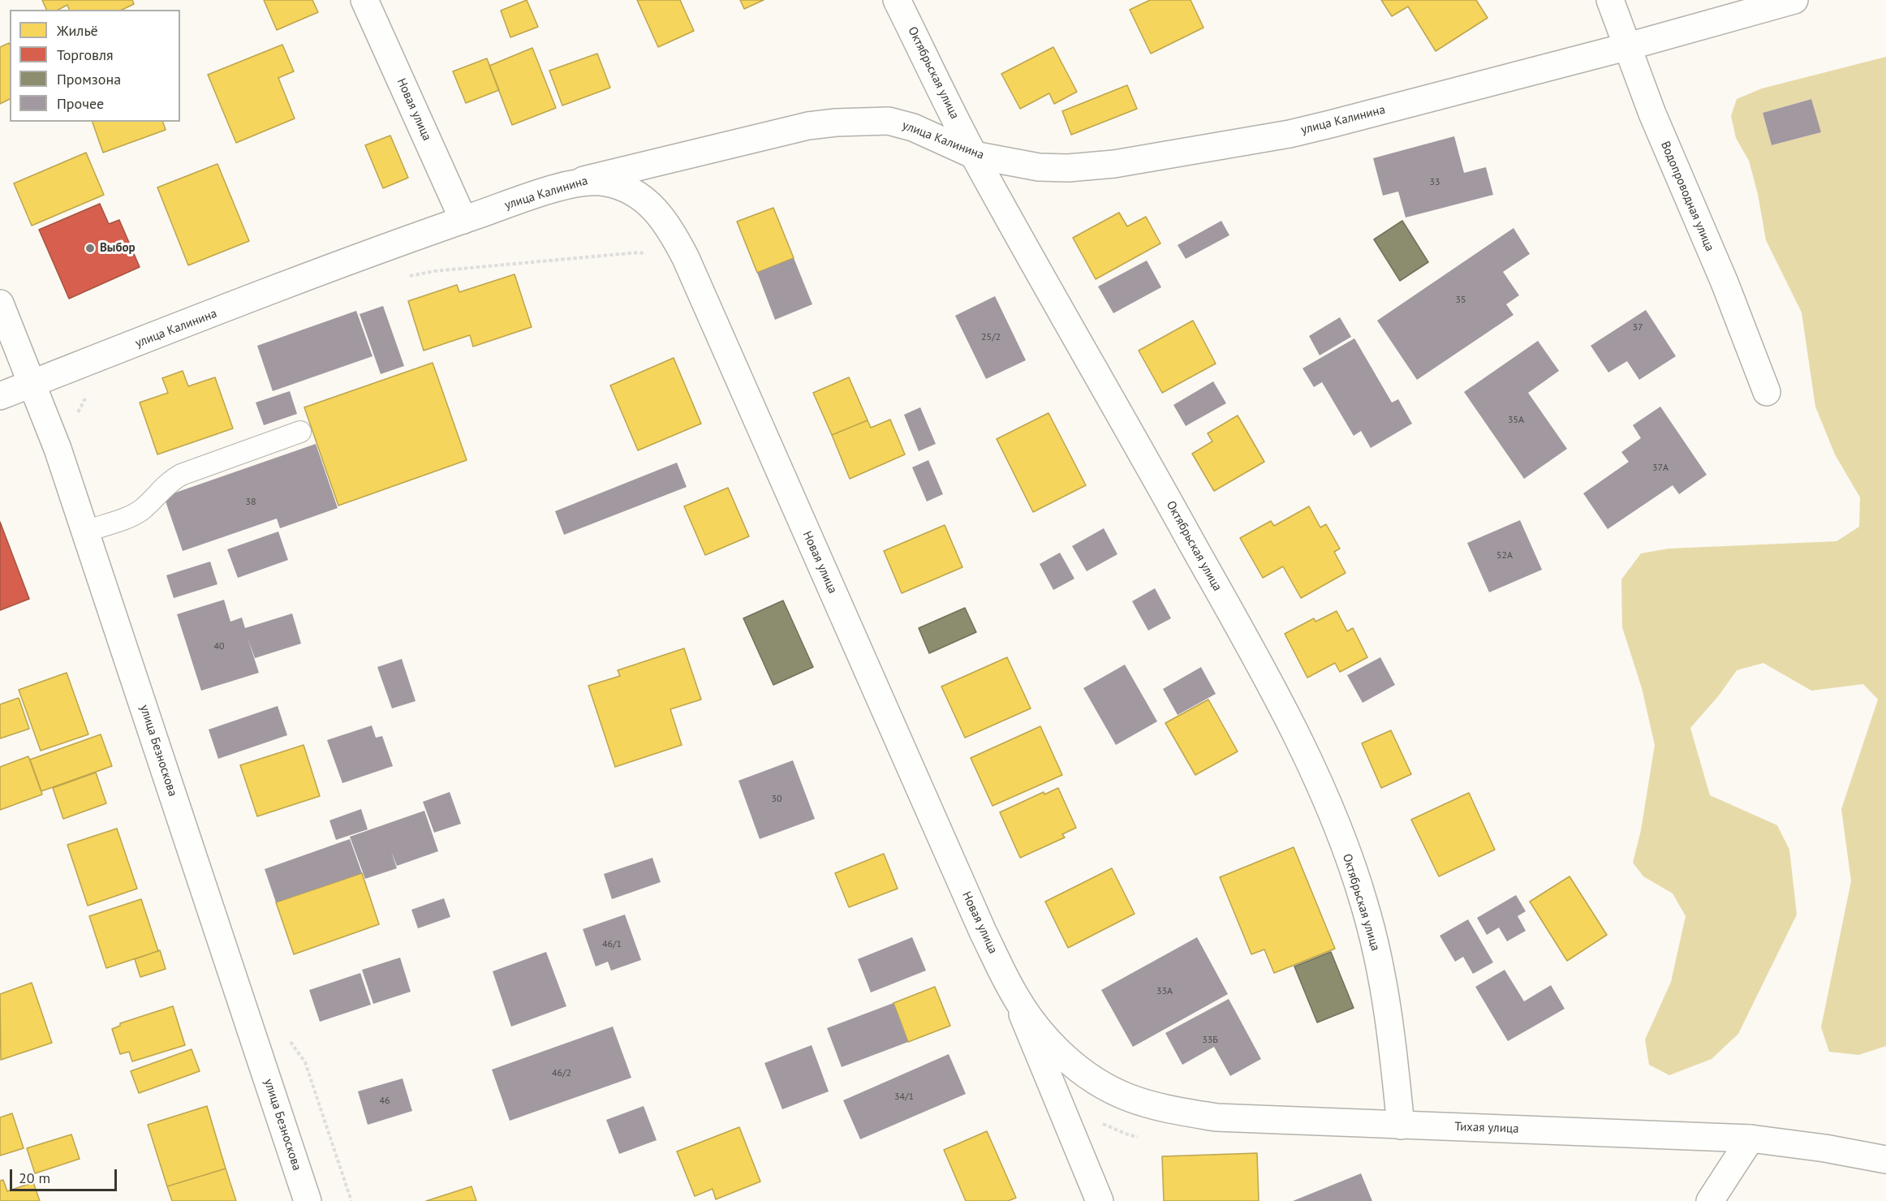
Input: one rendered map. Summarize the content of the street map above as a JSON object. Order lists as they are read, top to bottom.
{
  "streets": {
    "street": [
      "Октябрьская улица",
      "Новая улица",
      "улица Калинина",
      "Водопроводная улица",
      "улица Безноскова",
      "Тихая улица"
    ]
  },
  "crossings": [
    ["Октябрьская улица", "улица Калинина"],
    ["Октябрьская улица", "Тихая улица"],
    ["Новая улица", "улица Калинина"],
    ["Новая улица", "Тихая улица"],
    ["улица Калинина", "Водопроводная улица"],
    ["улица Калинина", "улица Безноскова"]
  ],
  "places": ["Выбор"],
  "house_numbers": [
    "33",
    "35",
    "37",
    "25/2",
    "35А",
    "37А",
    "38",
    "52А",
    "40",
    "30",
    "46/1",
    "33А",
    "33Б",
    "46/2",
    "34/1",
    "46"
  ],
  "legend": [
    "Жильё",
    "Торговля",
    "Промзона",
    "Прочее"
  ],
  "scale_bar": "20 m"
}
